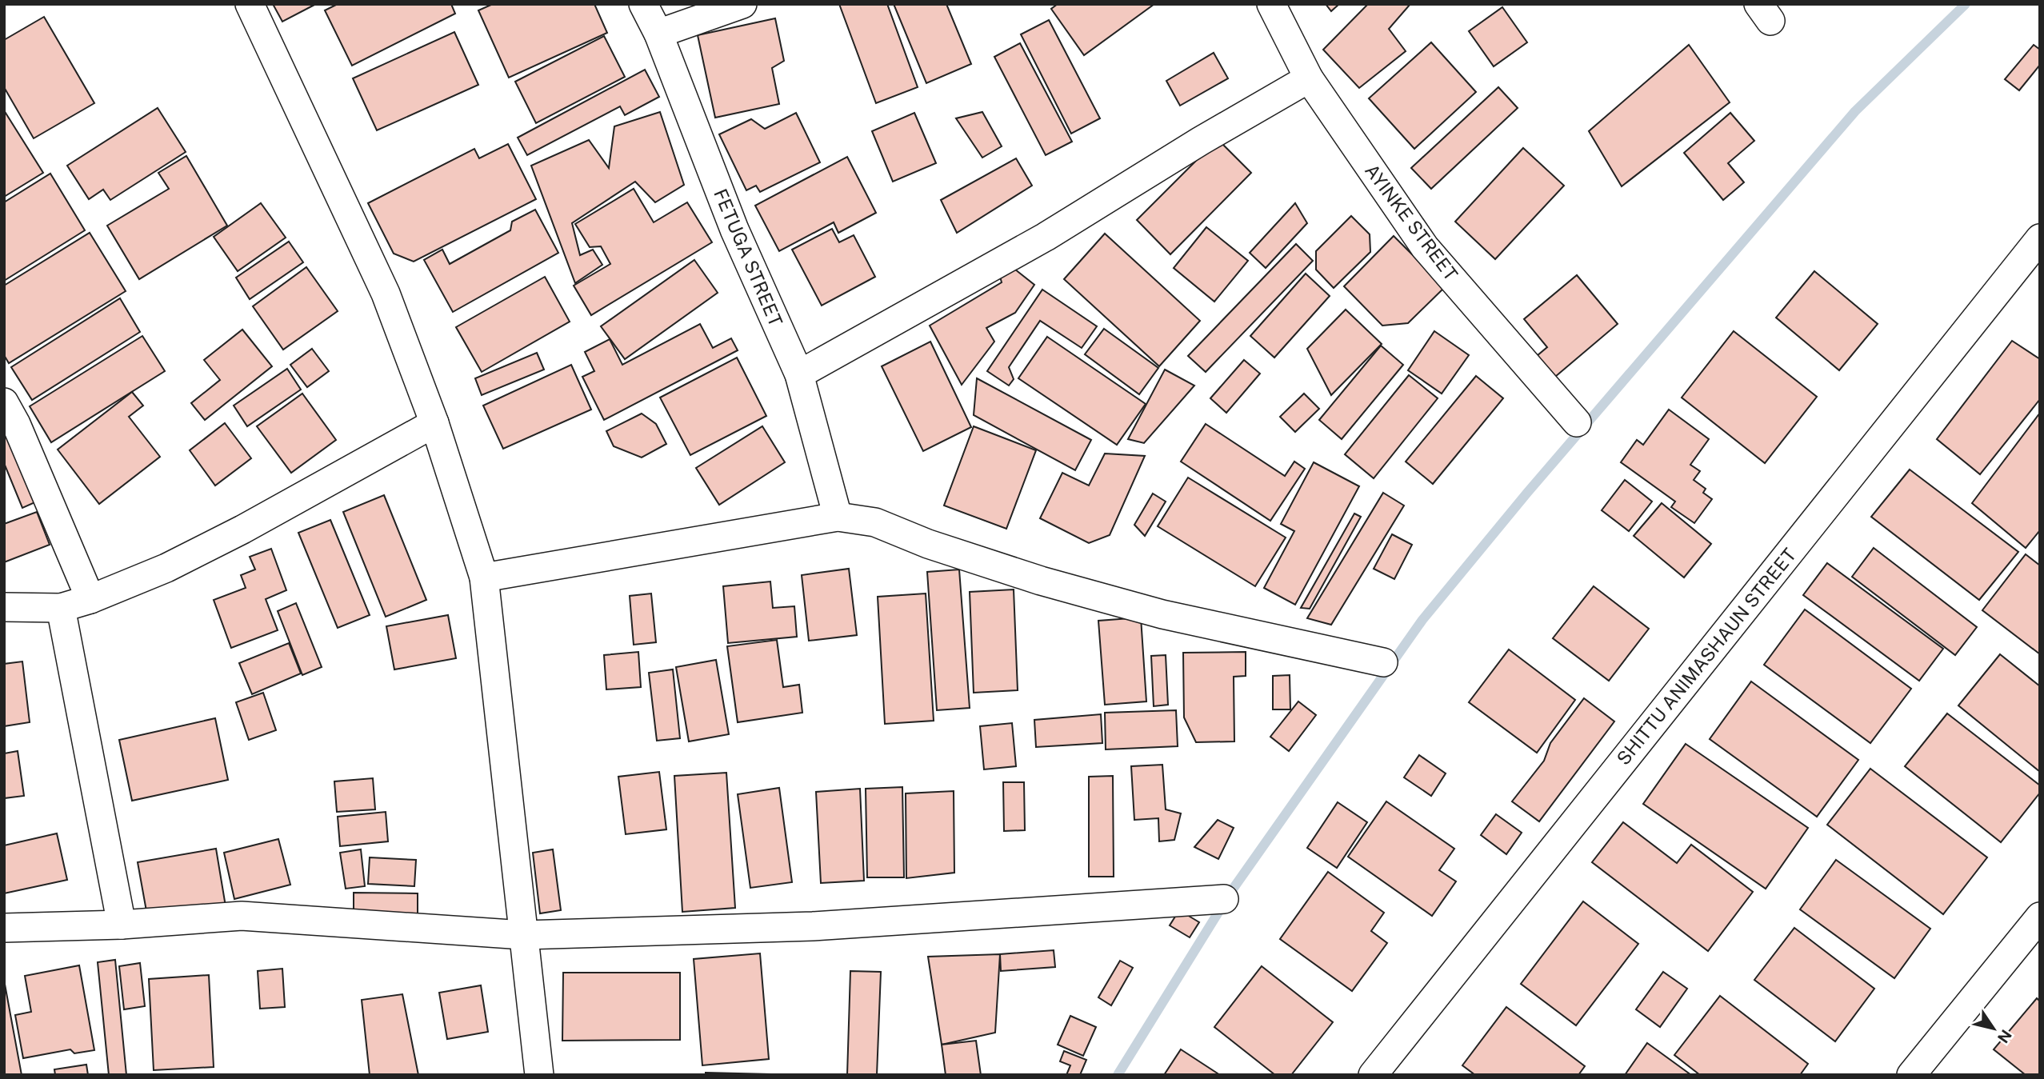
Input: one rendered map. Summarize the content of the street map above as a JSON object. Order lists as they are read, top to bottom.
{
  "streets": {
    "street": ["AYINKE STREET", "FETUGA STREET", "SHITTU ANIMASHAUN STREET"]
  },
  "north": "bottom right"
}
